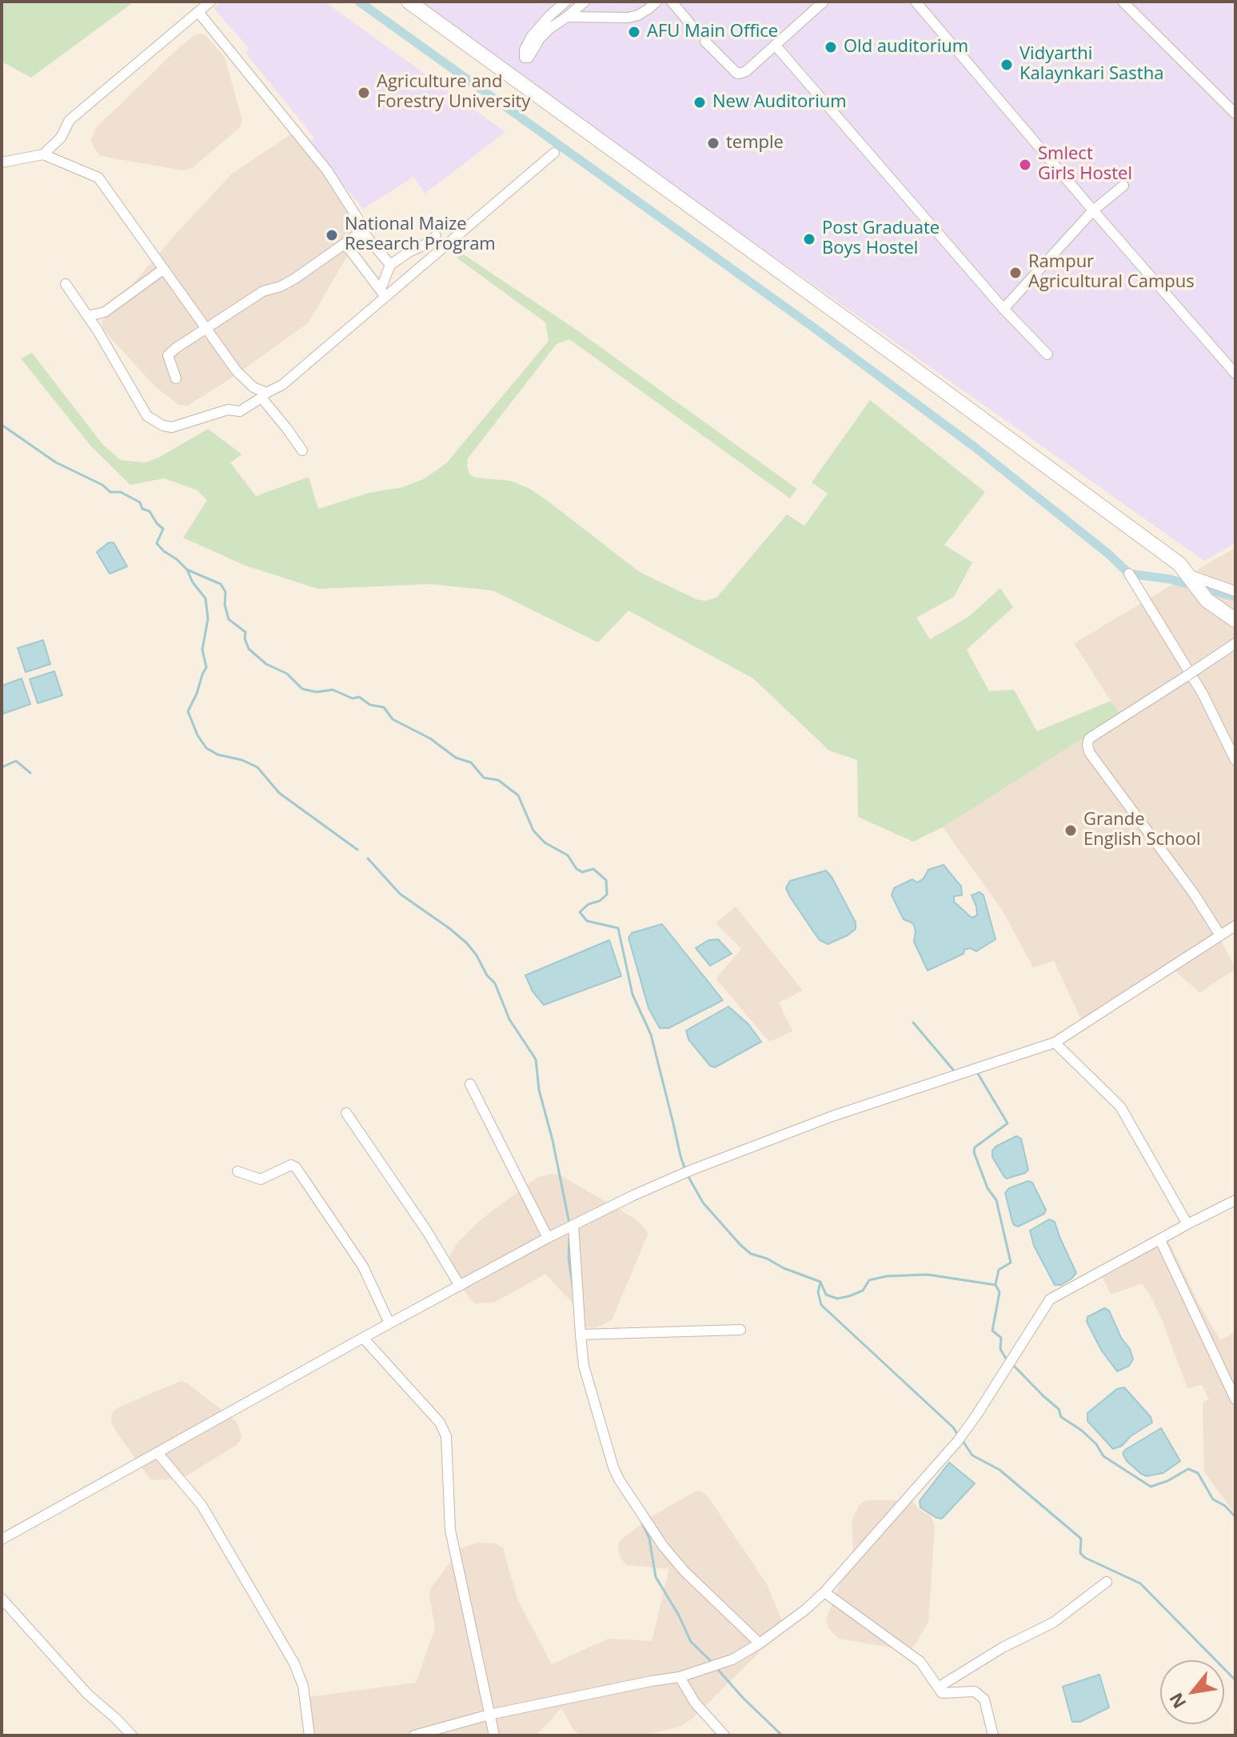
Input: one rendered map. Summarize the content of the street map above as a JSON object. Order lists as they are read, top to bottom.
{
  "places": [
    "AFU Main Office",
    "Old auditorium",
    "Vidyarthi Kalaynkari Sastha",
    "Agriculture and Forestry University",
    "New Auditorium",
    "temple",
    "Smlect Girls Hostel",
    "National Maize Research Program",
    "Post Graduate Boys Hostel",
    "Rampur Agricultural Campus",
    "Grande English School"
  ],
  "north": "bottom left"
}
